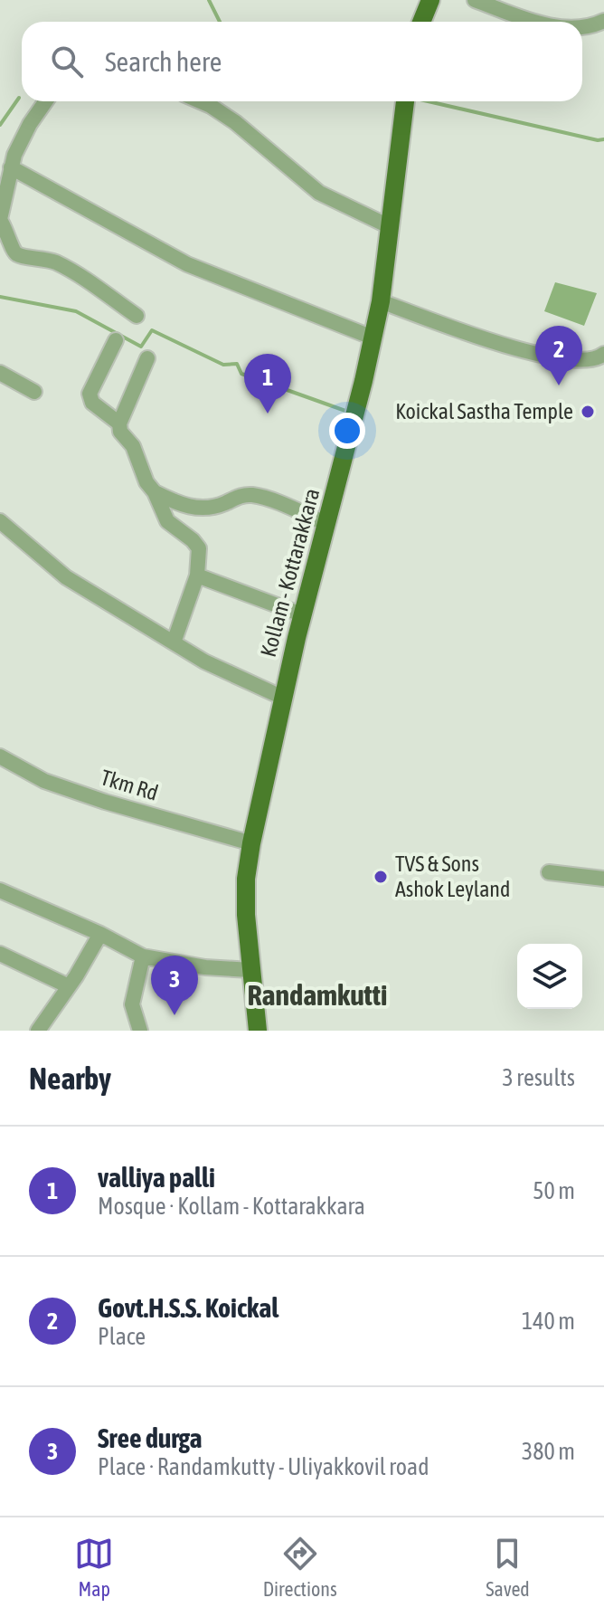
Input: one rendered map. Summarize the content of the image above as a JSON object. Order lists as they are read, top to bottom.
{
  "streets": {
    "main road": ["Kollam - Kottarakkara"],
    "street": ["Tkm Rd"]
  },
  "crossings": [
    ["Kollam - Kottarakkara", "Tkm Rd"]
  ],
  "districts": ["Randamkutti"],
  "places": ["Koickal Sastha Temple", "TVS & Sons Ashok Leyland"],
  "page": {
    "search": "Search here",
    "pins": ["2", "1", "3"],
    "heading": ["Nearby", "3 results"],
    "list": [
      {
        "mark": "1",
        "name": "valliya palli",
        "note": "Mosque · Kollam - Kottarakkara",
        "value": "50 m"
      },
      {
        "mark": "2",
        "name": "Govt.H.S.S. Koickal",
        "note": "Place",
        "value": "140 m"
      },
      {
        "mark": "3",
        "name": "Sree durga",
        "note": "Place · Randamkutty - Uliyakkovil road",
        "value": "380 m"
      }
    ],
    "nav": ["Map", "Directions", "Saved"]
  }
}
